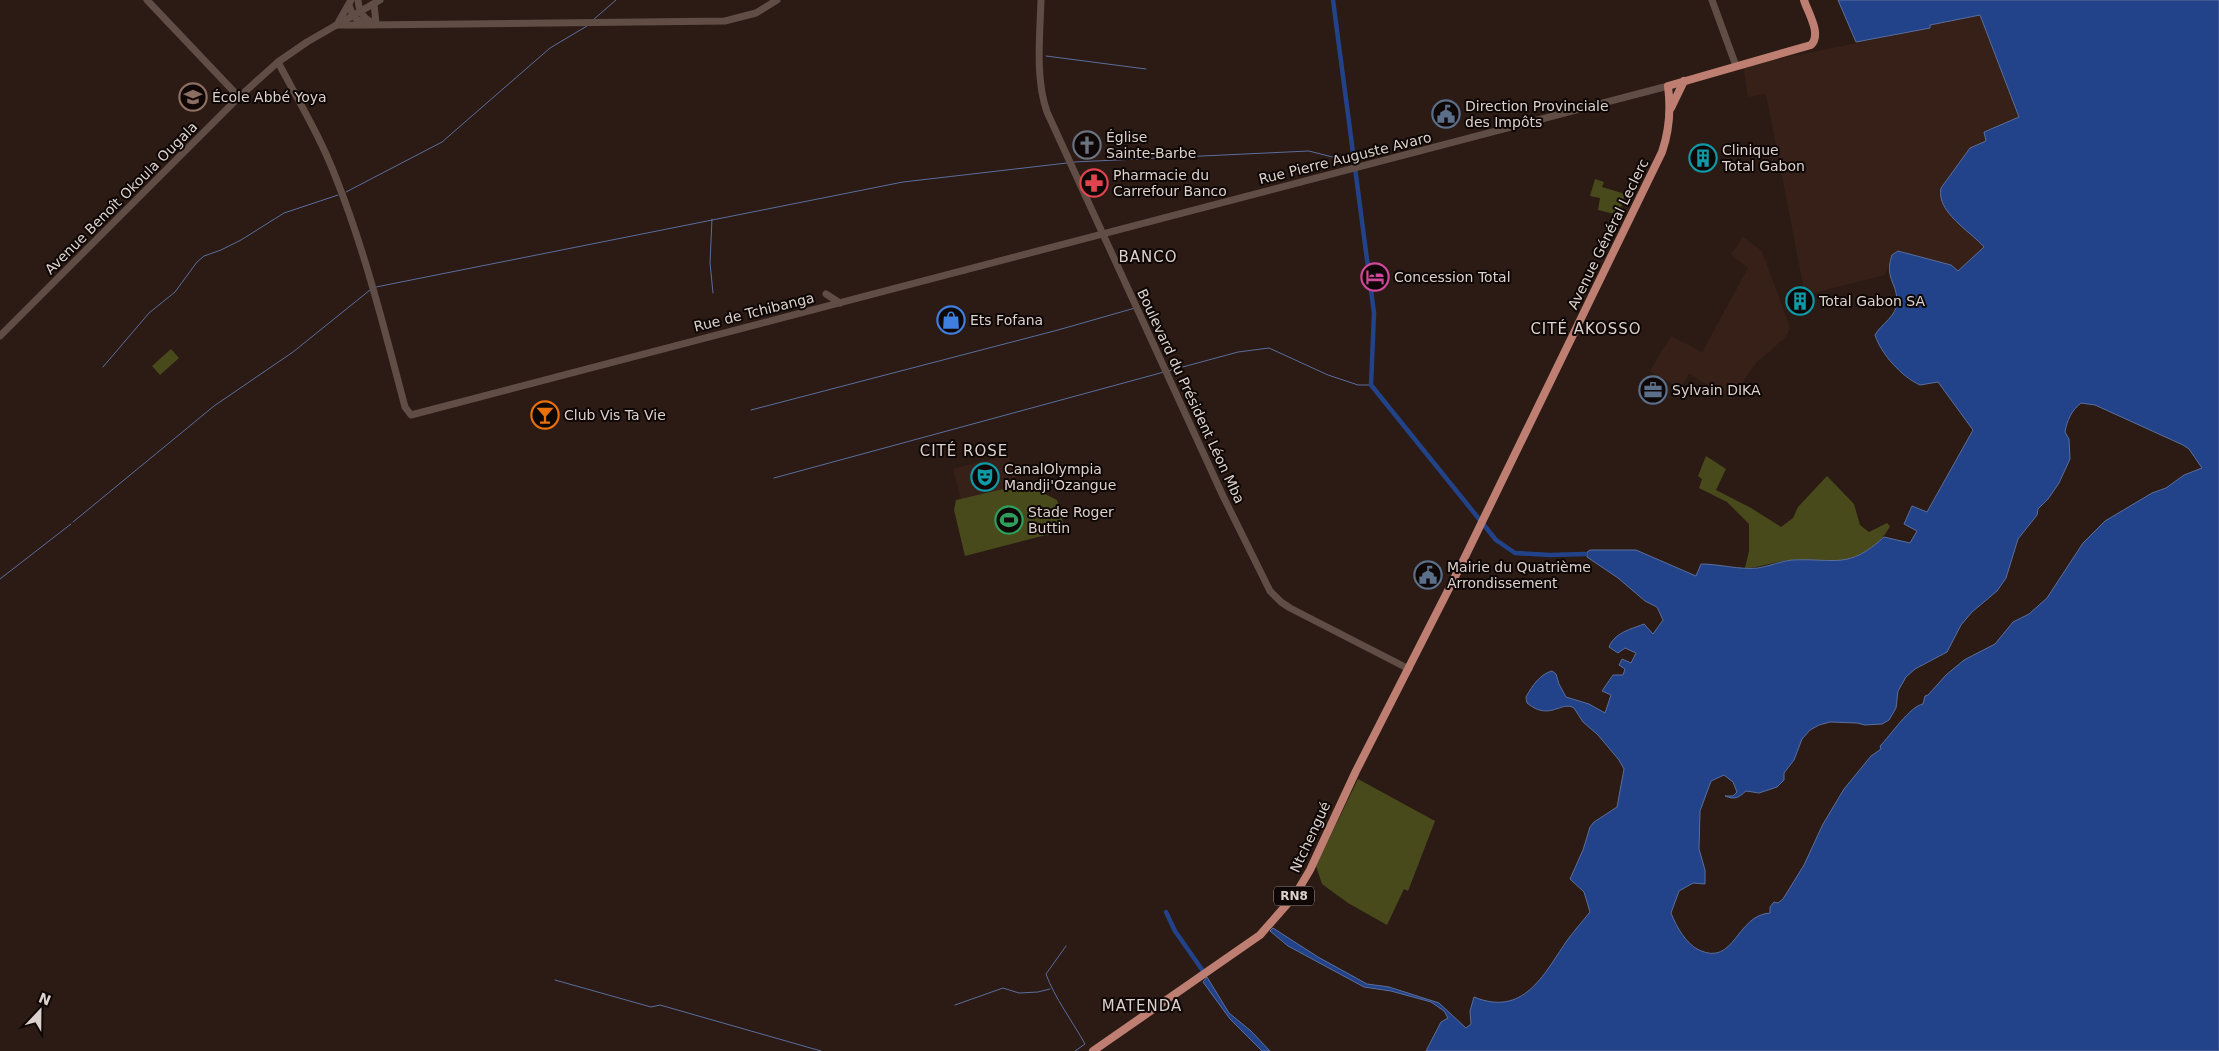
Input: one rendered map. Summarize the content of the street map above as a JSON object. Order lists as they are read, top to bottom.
{
  "streets": {
    "main road": [
      "Rue Pierre Auguste Avaro",
      "Avenue Général Leclerc",
      "Ntchengué",
      "RN8"
    ],
    "street": ["Avenue Benoît Okoula Ougala", "Rue de Tchibanga", "Boulevard du Président Léon Mba"]
  },
  "crossings": [
    ["Rue Pierre Auguste Avaro", "Rue de Tchibanga"],
    ["Rue Pierre Auguste Avaro", "Boulevard du Président Léon Mba"],
    ["Avenue Benoît Okoula Ougala", "Rue de Tchibanga"],
    ["Avenue Général Leclerc", "Ntchengué"],
    ["Rue de Tchibanga", "Boulevard du Président Léon Mba"],
    ["Boulevard du Président Léon Mba", "Ntchengué"]
  ],
  "districts": [
    "BANCO",
    "CITÉ AKOSSO",
    "CITÉ ROSE",
    "MATENDA"
  ],
  "places": {
    "school or university": ["École Abbé Yoya"],
    "public building": ["Direction Provinciale des Impôts", "Mairie du Quatrième Arrondissement"],
    "church": ["Église Sainte-Barbe"],
    "building": ["Clinique Total Gabon", "Total Gabon SA"],
    "pharmacy": ["Pharmacie du Carrefour Banco"],
    "hotel": ["Concession Total"],
    "shop": ["Ets Fofana"],
    "office": ["Sylvain DIKA"],
    "bar": ["Club Vis Ta Vie"],
    "theatre": ["CanalOlympia Mandji'Ozangue"],
    "sports": ["Stade Roger Buttin"]
  },
  "north": "top"
}
